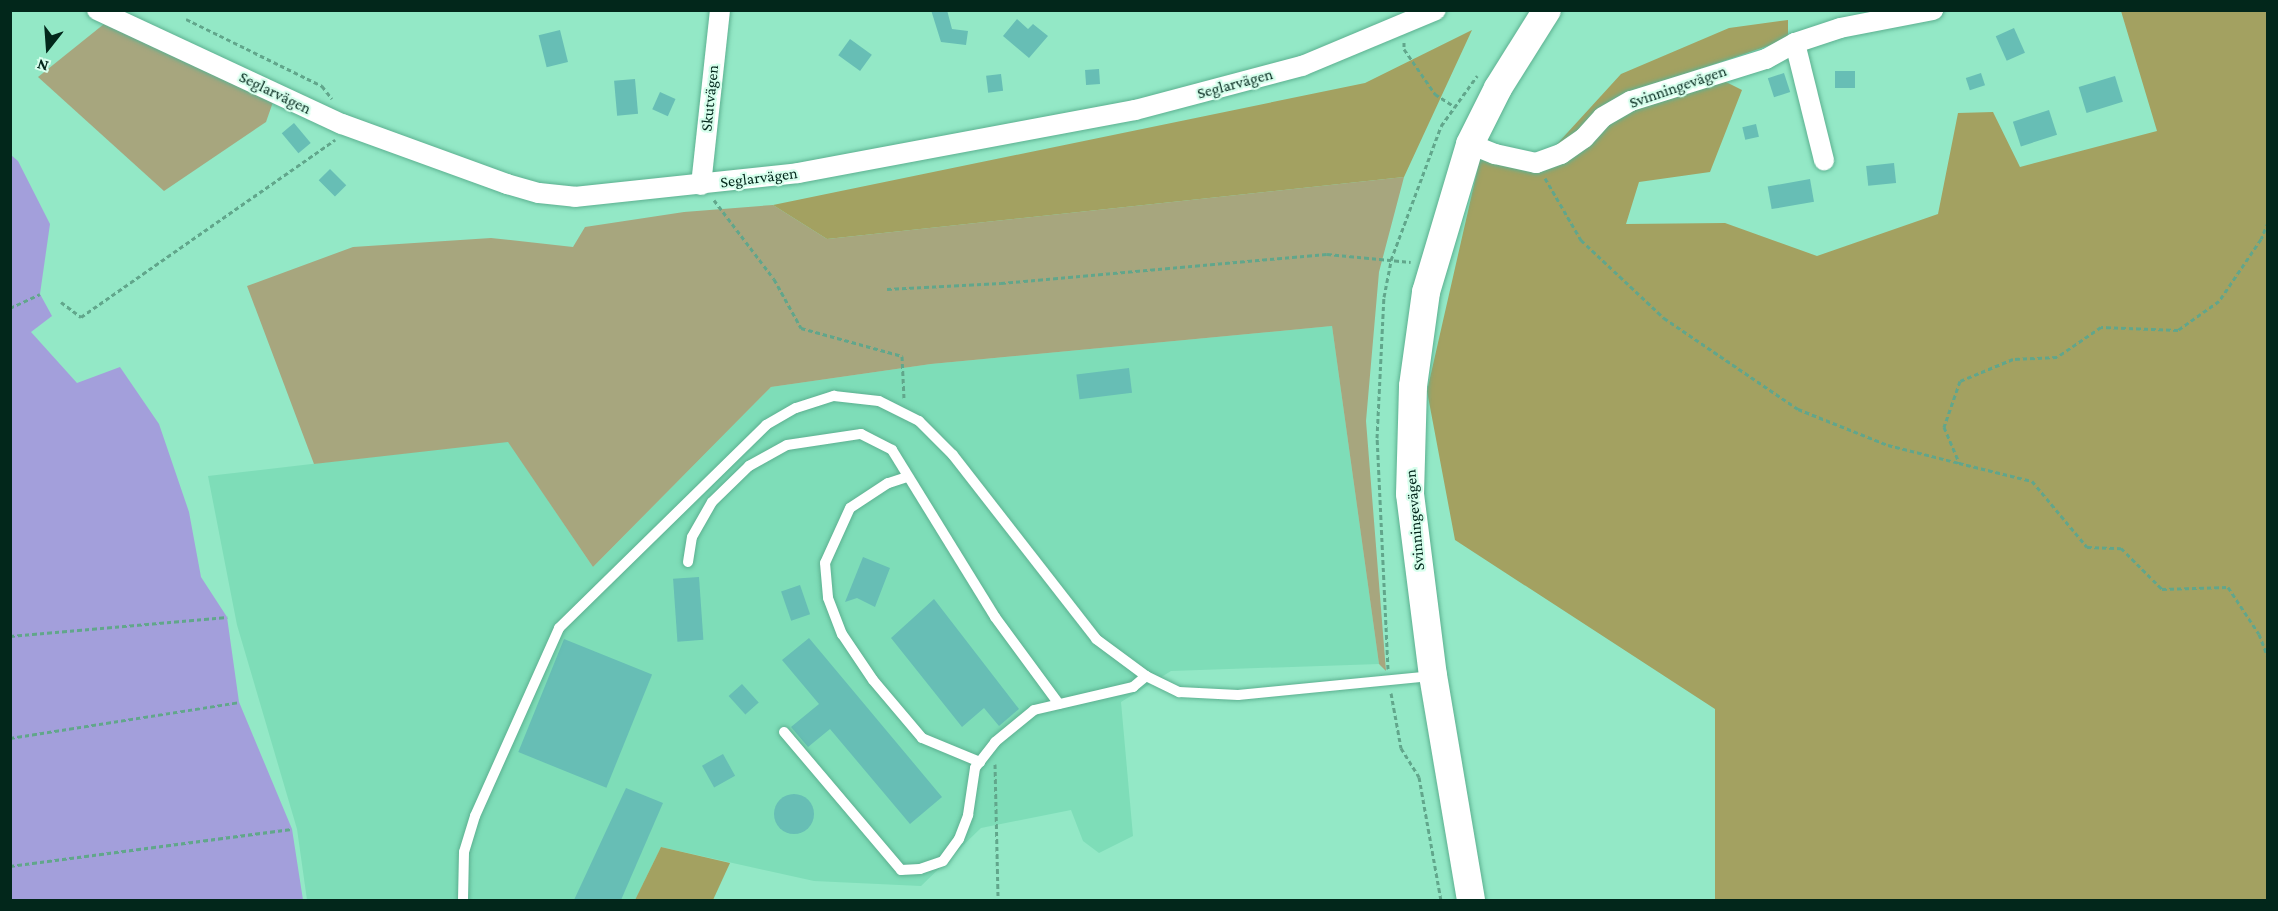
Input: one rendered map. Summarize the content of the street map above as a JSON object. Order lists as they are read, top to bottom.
{
  "streets": {
    "main road": ["Svinningevägen"],
    "street": ["Seglarvägen", "Skutvägen"]
  },
  "crossings": [
    ["Seglarvägen", "Skutvägen"]
  ],
  "north": "bottom"
}
